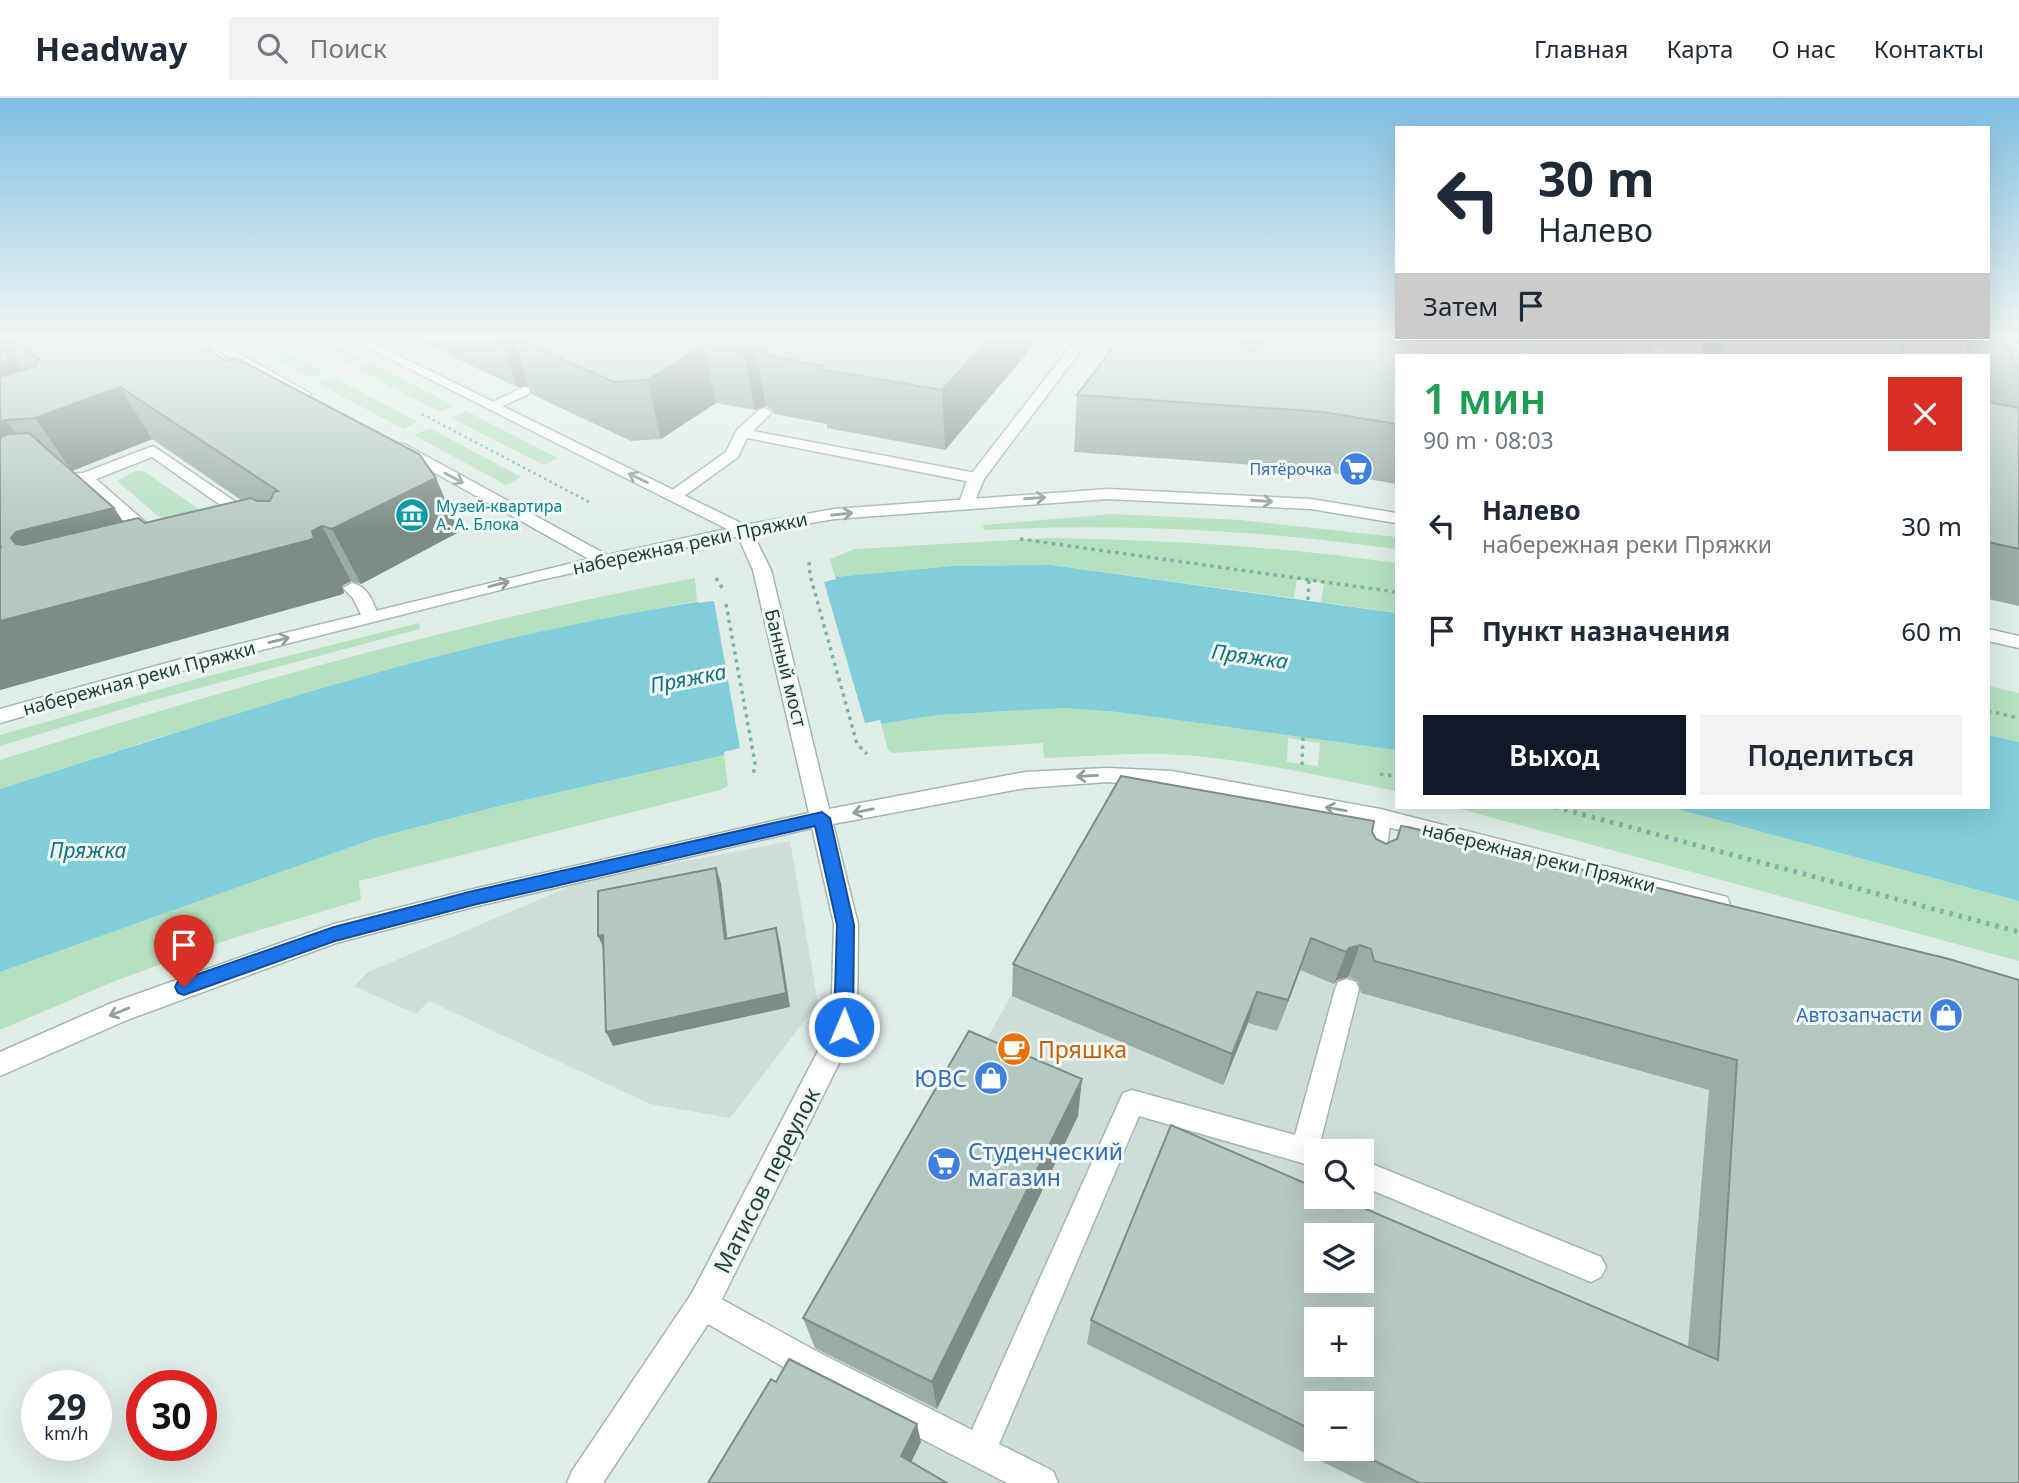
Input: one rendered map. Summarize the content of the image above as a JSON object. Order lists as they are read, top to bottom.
{
  "streets": {
    "main road": ["набережная реки Пряжки", "Банный мост", "Матисов переулок"]
  },
  "crossings": [
    ["набережная реки Пряжки", "Банный мост"],
    ["набережная реки Пряжки", "Матисов переулок"],
    ["Банный мост", "Матисов переулок"]
  ],
  "water": ["Пряжка"],
  "places": {
    "supermarket": ["Пятёрочка", "Студенческий магазин"],
    "museum": ["Музей-квартира А. А. Блока"],
    "shop": ["Автозапчасти", "ЮВС"],
    "cafe": ["Пряшка"]
  },
  "page": {
    "header": "Headway",
    "search": "Поиск",
    "nav": [
      "Главная",
      "Карта",
      "О нас",
      "Контакты"
    ],
    "turn": ["30 m", "Налево"],
    "then": "Затем",
    "heading": ["1 мин", "90 m · 08:03"],
    "list": [
      {
        "name": "Налево",
        "note": "набережная реки Пряжки",
        "value": "30 m"
      },
      {
        "name": "Пункт назначения",
        "value": "60 m"
      }
    ],
    "buttons": ["Выход", "Поделиться"],
    "map_buttons": ["+", "−"],
    "speed": "29 km/h",
    "limit": "30"
  }
}
